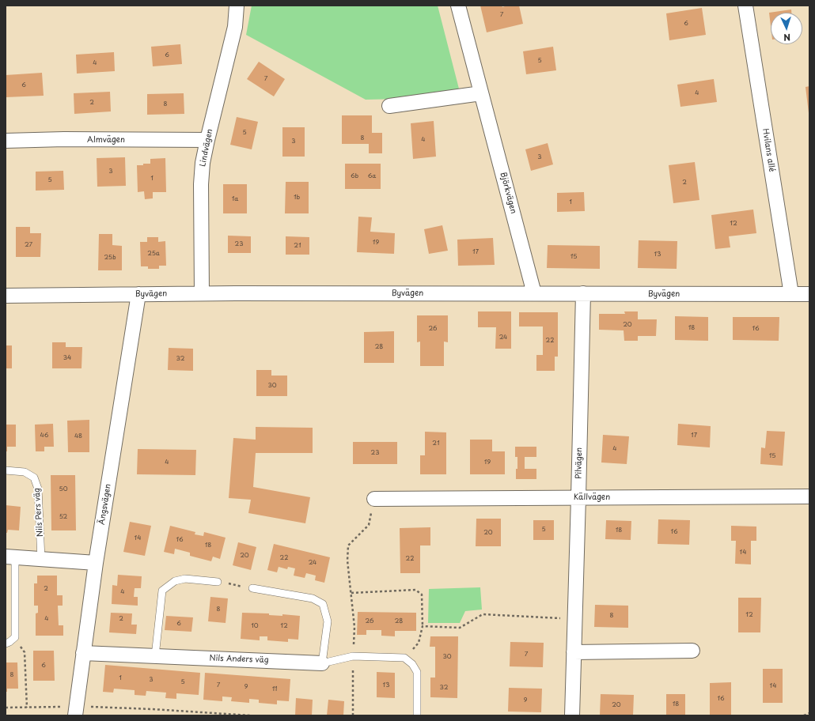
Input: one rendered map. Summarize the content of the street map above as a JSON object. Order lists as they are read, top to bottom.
{
  "streets": {
    "street": [
      "Almvägen",
      "Lindvägen",
      "Hvilans allé",
      "Björkvägen",
      "Byvägen",
      "Pilvägen",
      "Källvägen",
      "Ängsvägen",
      "Nils Anders väg"
    ],
    "lane": ["Nils Pers väg"]
  },
  "crossings": [
    ["Almvägen", "Lindvägen"],
    ["Lindvägen", "Byvägen"],
    ["Hvilans allé", "Byvägen"],
    ["Björkvägen", "Byvägen"],
    ["Byvägen", "Pilvägen"],
    ["Byvägen", "Ängsvägen"],
    ["Pilvägen", "Källvägen"],
    ["Ängsvägen", "Nils Anders väg"]
  ],
  "house_numbers": [
    "7",
    "6",
    "6",
    "5",
    "4",
    "7",
    "6",
    "4",
    "2",
    "8",
    "5",
    "8",
    "4",
    "3",
    "3",
    "3",
    "6b",
    "6a",
    "1",
    "5",
    "2",
    "1b",
    "1a",
    "1",
    "12",
    "19",
    "23",
    "27",
    "21",
    "17",
    "25a",
    "13",
    "15",
    "25b",
    "20",
    "18",
    "26",
    "16",
    "24",
    "22",
    "28",
    "34",
    "32",
    "30",
    "46",
    "17",
    "48",
    "21",
    "4",
    "23",
    "15",
    "4",
    "19",
    "50",
    "52",
    "5",
    "18",
    "16",
    "20",
    "14",
    "16",
    "18",
    "14",
    "20",
    "22",
    "22",
    "24",
    "2",
    "4",
    "8",
    "12",
    "8",
    "4",
    "2",
    "26",
    "28",
    "6",
    "10",
    "12",
    "7",
    "30",
    "6",
    "8",
    "1",
    "3",
    "5",
    "7",
    "13",
    "14",
    "9",
    "32",
    "11",
    "16",
    "9",
    "18",
    "20"
  ],
  "north": "bottom"
}
